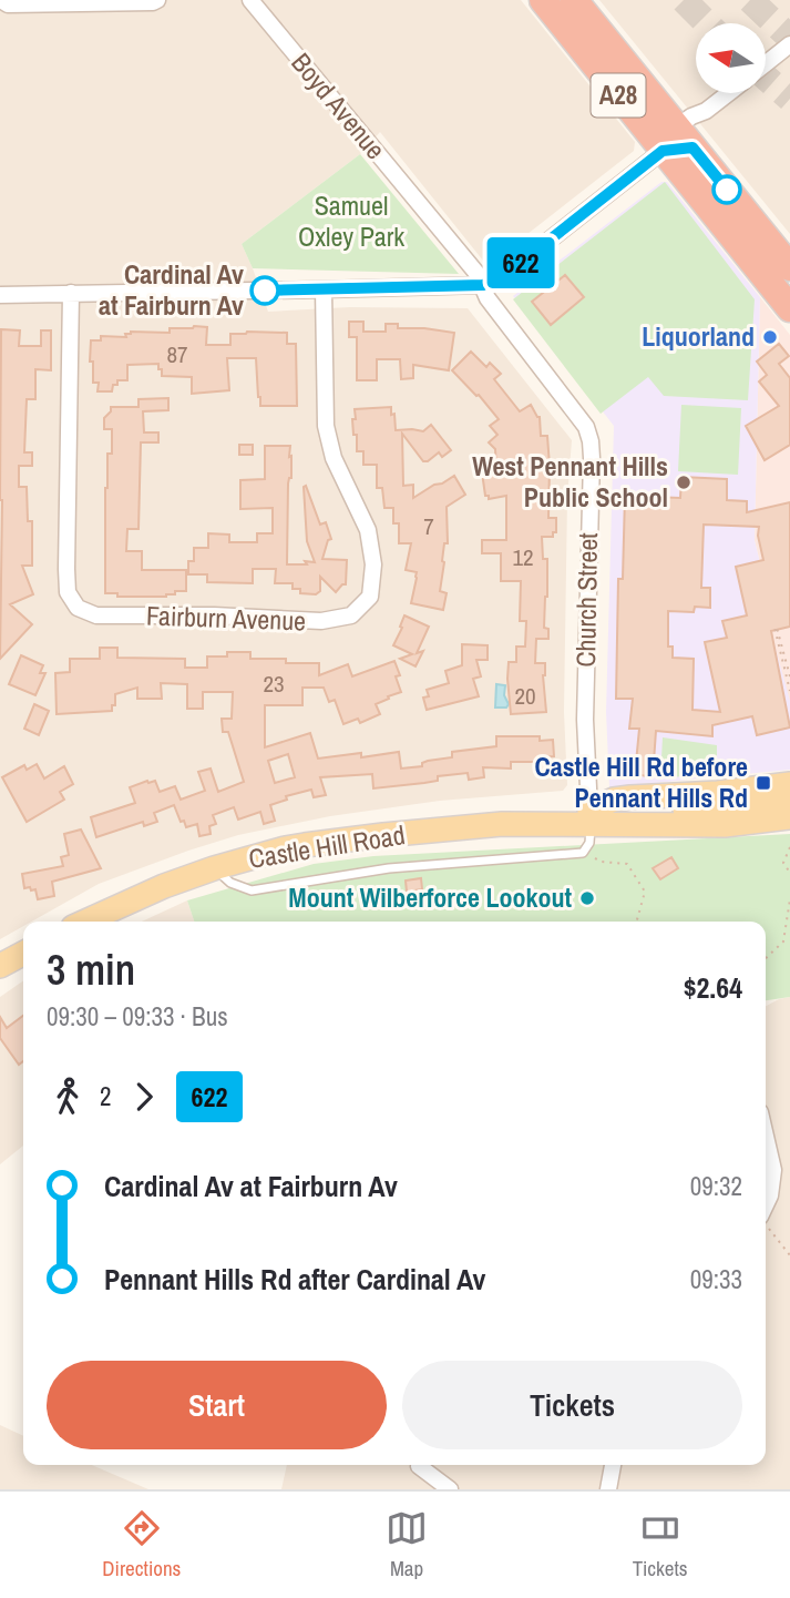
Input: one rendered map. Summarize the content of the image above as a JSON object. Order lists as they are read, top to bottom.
{
  "streets": {
    "highway": ["A28"],
    "main road": ["Castle Hill Road"],
    "street": ["Boyd Avenue", "Church Street", "Fairburn Avenue"]
  },
  "crossings": [
    ["Boyd Avenue", "Church Street"],
    ["Church Street", "Castle Hill Road"]
  ],
  "parks": ["Samuel Oxley Park"],
  "places": {
    "other": [
      "Cardinal Av at Fairburn Av",
      "Liquorland",
      "West Pennant Hills Public School",
      "Mount Wilberforce Lookout"
    ],
    "transit": ["Castle Hill Rd before Pennant Hills Rd"]
  },
  "lines": ["bus line 622"],
  "house_numbers": [
    "87",
    "7",
    "12",
    "23",
    "20"
  ],
  "north": "left",
  "page": {
    "on_map": "622",
    "heading": ["3 min", "09:30 – 09:33 · Bus", "$2.64"],
    "legs": ["2", "622"],
    "list": [
      {
        "name": "Cardinal Av at Fairburn Av",
        "value": "09:32"
      },
      {
        "name": "Pennant Hills Rd after Cardinal Av",
        "value": "09:33"
      }
    ],
    "buttons": ["Start", "Tickets"],
    "tabs": ["Directions", "Map", "Tickets"]
  }
}
